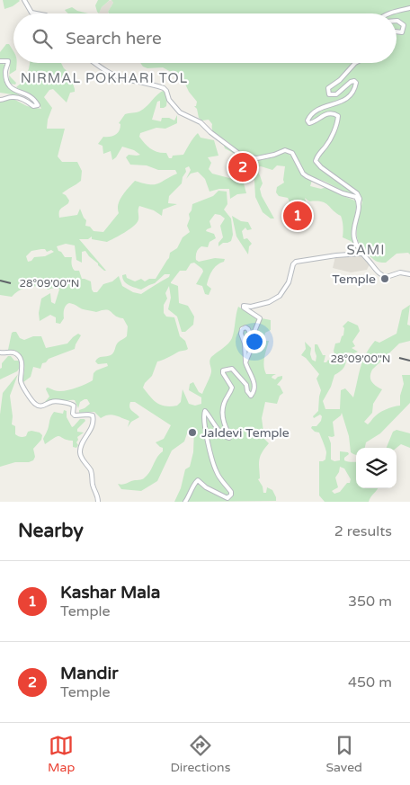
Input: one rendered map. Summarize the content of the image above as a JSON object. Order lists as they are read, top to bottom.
{
  "districts": ["NIRMAL POKHARI TOL", "SAMI"],
  "places": ["Temple", "Jaldevi Temple"],
  "page": {
    "search": "Search here",
    "pins": ["2", "1"],
    "heading": ["Nearby", "2 results"],
    "list": [
      {
        "mark": "1",
        "name": "Kashar Mala",
        "note": "Temple",
        "value": "350 m"
      },
      {
        "mark": "2",
        "name": "Mandir",
        "note": "Temple",
        "value": "450 m"
      }
    ],
    "nav": ["Map", "Directions", "Saved"]
  },
  "coordinates": ["28°09'00\"N"]
}
